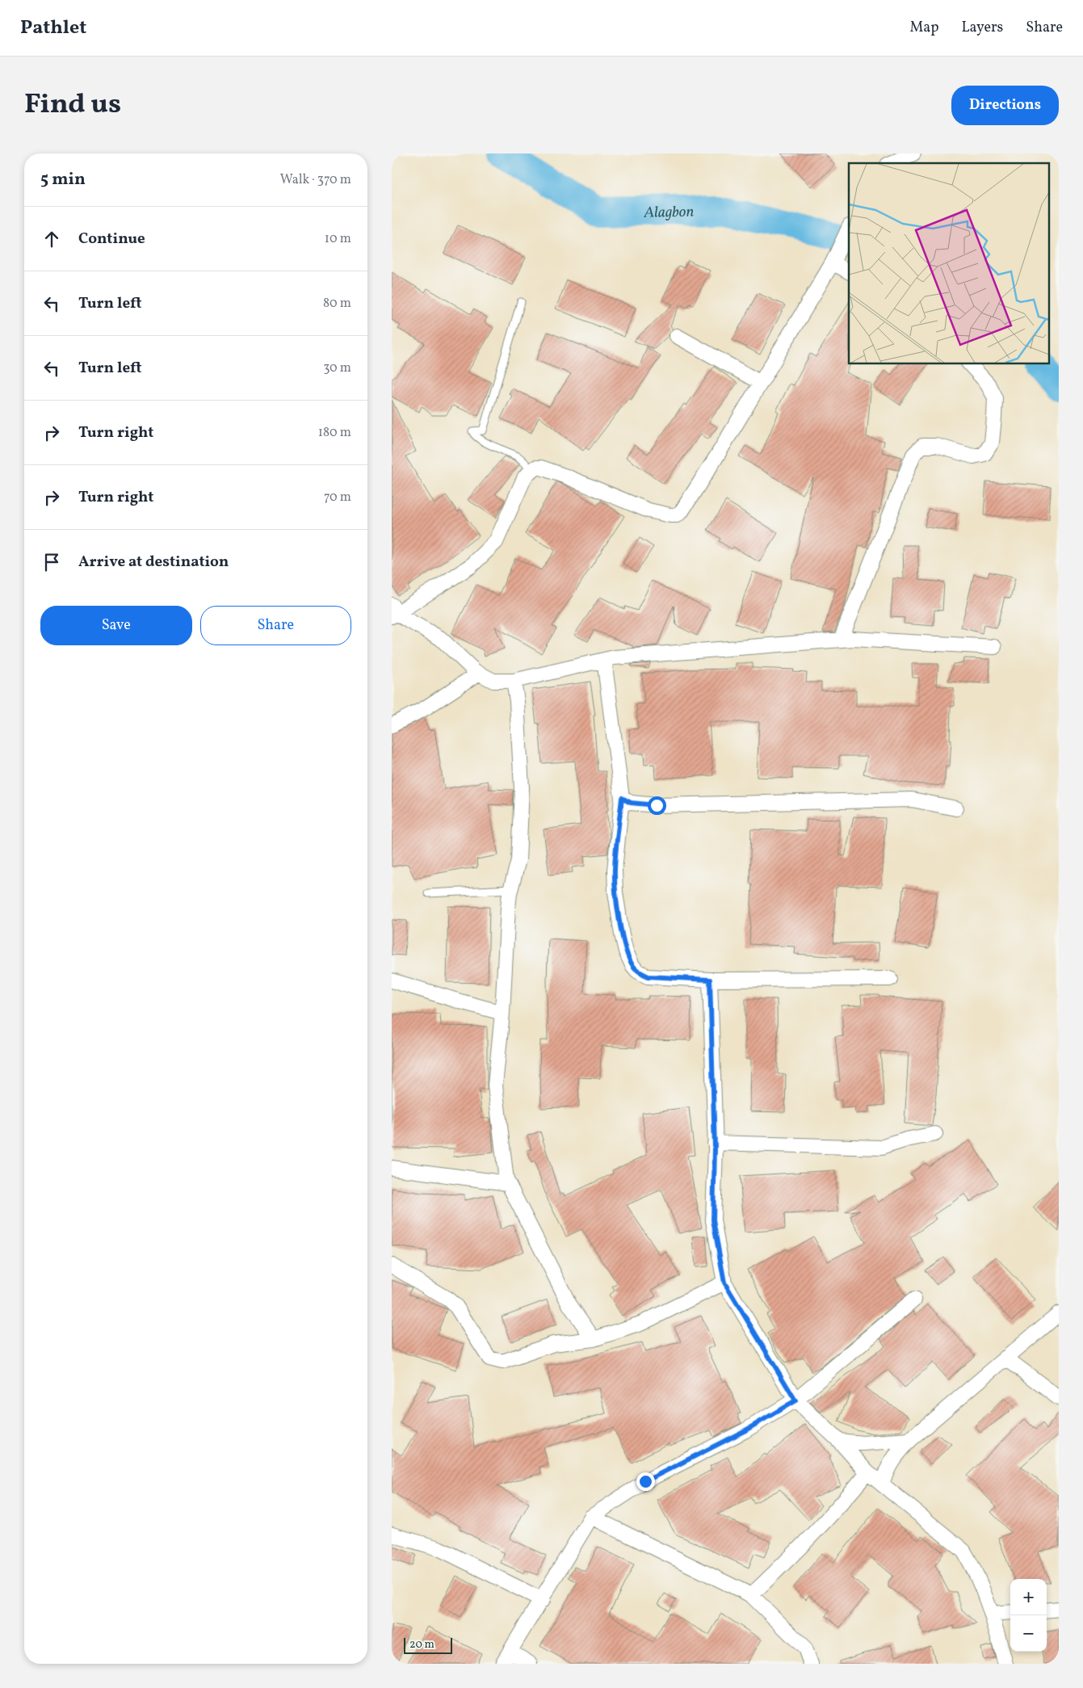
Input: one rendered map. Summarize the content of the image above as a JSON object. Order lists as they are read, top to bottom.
{
  "water": ["Alagbon"],
  "scale_bar": "20 m",
  "page": {
    "header": "Pathlet",
    "nav": ["Map", "Layers", "Share"],
    "title": "Find us",
    "buttons": [
      "Directions",
      ["Save", "Share"]
    ],
    "heading": ["5 min", "Walk · 370 m"],
    "list": [
      ["Continue", "10 m"],
      ["Turn left", "80 m"],
      ["Turn left", "30 m"],
      ["Turn right", "180 m"],
      ["Turn right", "70 m"],
      "Arrive at destination"
    ],
    "map_buttons": ["+", "−"],
    "scale": "20 m"
  }
}
